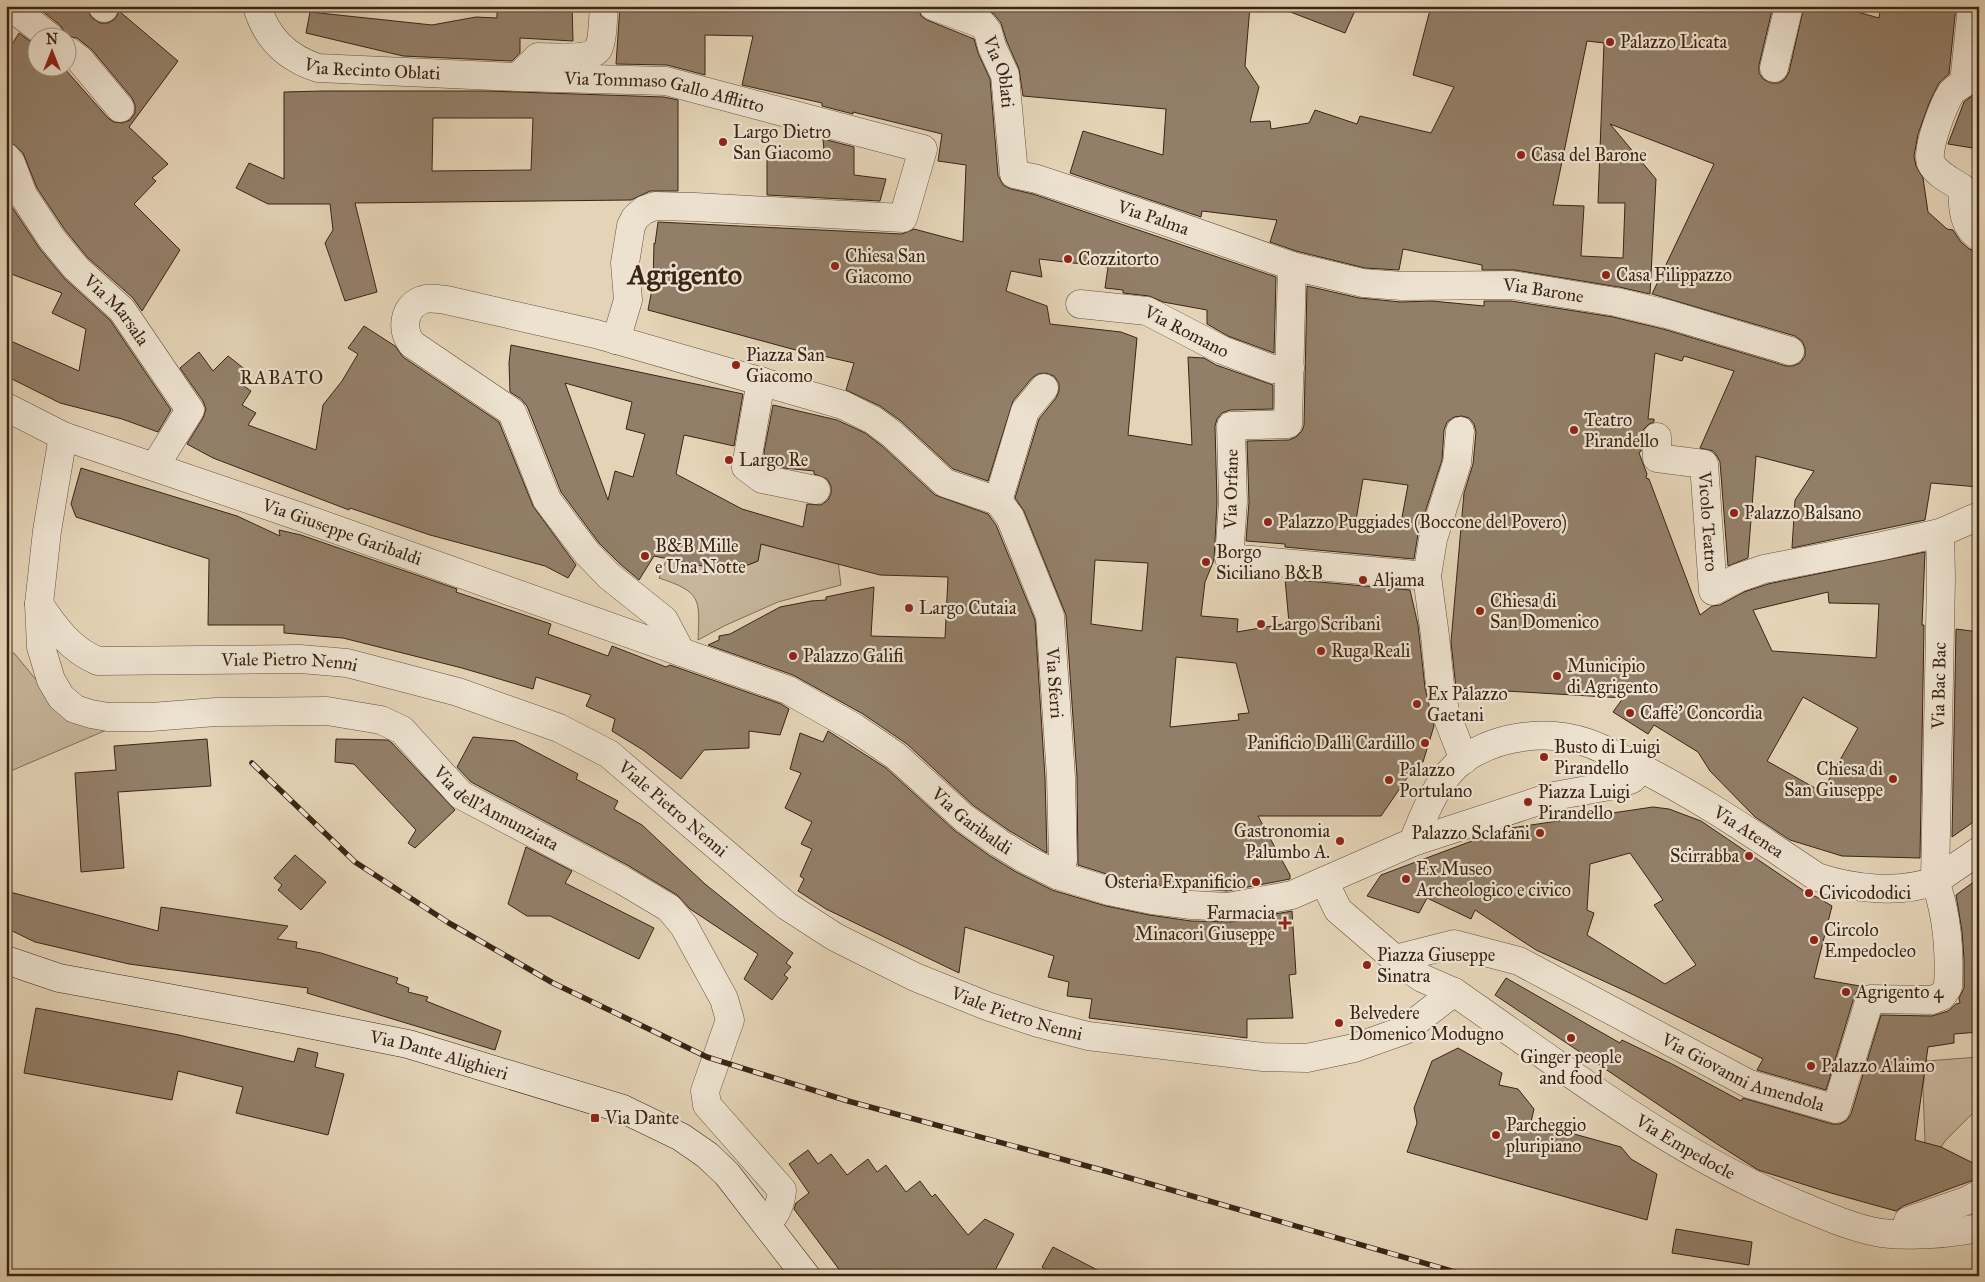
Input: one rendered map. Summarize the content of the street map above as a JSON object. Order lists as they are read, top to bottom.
{
  "streets": {
    "street": [
      "Via Recinto Oblati",
      "Via Oblati",
      "Via Tommaso Gallo Afflitto",
      "Via Palma",
      "Via Barone",
      "Via Marsala",
      "Via Romano",
      "Via Orfane",
      "Vicolo Teatro",
      "Via Giuseppe Garibaldi",
      "Viale Pietro Nenni",
      "Via Sferri",
      "Via Bac Bac",
      "Via dell'Annunziata",
      "Via Garibaldi",
      "Via Atenea",
      "Via Dante Alighieri",
      "Via Giovanni Amendola",
      "Via Empedocle"
    ]
  },
  "crossings": [
    ["Via Recinto Oblati", "Via Tommaso Gallo Afflitto"],
    ["Via Oblati", "Via Palma"],
    ["Via Palma", "Via Barone"],
    ["Via Palma", "Via Orfane"],
    ["Via Barone", "Via Orfane"],
    ["Via Marsala", "Via Giuseppe Garibaldi"],
    ["Via Romano", "Via Orfane"],
    ["Vicolo Teatro", "Via Bac Bac"],
    ["Via Giuseppe Garibaldi", "Via Garibaldi"],
    ["Viale Pietro Nenni", "Via dell'Annunziata"],
    ["Viale Pietro Nenni", "Via Empedocle"],
    ["Via Sferri", "Via Garibaldi"],
    ["Via Bac Bac", "Via Atenea"],
    ["Via Bac Bac", "Via Giovanni Amendola"],
    ["Via dell'Annunziata", "Via Dante Alighieri"],
    ["Via Atenea", "Via Giovanni Amendola"],
    ["Via Giovanni Amendola", "Via Empedocle"]
  ],
  "districts": ["Agrigento", "RABATO"],
  "places": {
    "other": [
      "Palazzo Licata",
      "Largo Dietro San Giacomo",
      "Casa del Barone",
      "Cozzitorto",
      "Chiesa San Giacomo",
      "Casa Filippazzo",
      "Piazza San Giacomo",
      "Teatro Pirandello",
      "Largo Re",
      "Palazzo Balsano",
      "Palazzo Puggiades (Boccone del Povero)",
      "B&B Mille e Una Notte",
      "Borgo Siciliano B&B",
      "Aljama",
      "Largo Cutaia",
      "Chiesa di San Domenico",
      "Largo Scribani",
      "Ruga Reali",
      "Palazzo Galifi",
      "Municipio di Agrigento",
      "Ex Palazzo Gaetani",
      "Caffe' Concordia",
      "Panificio Dalli Cardillo",
      "Busto di Luigi Pirandello",
      "Chiesa di San Giuseppe",
      "Palazzo Portulano",
      "Piazza Luigi Pirandello",
      "Palazzo Sclafani",
      "Gastronomia Palumbo A.",
      "Scirrabba",
      "Ex Museo Archeologico e civico",
      "Osteria Expanificio",
      "Civicododici",
      "Circolo Empedocleo",
      "Piazza Giuseppe Sinatra",
      "Agrigento 4",
      "Belvedere Domenico Modugno",
      "Ginger people and food",
      "Palazzo Alaimo",
      "Parcheggio pluripiano"
    ],
    "health": ["Farmacia Minacori Giuseppe"],
    "transit": ["Via Dante"]
  },
  "north": "top"
}
